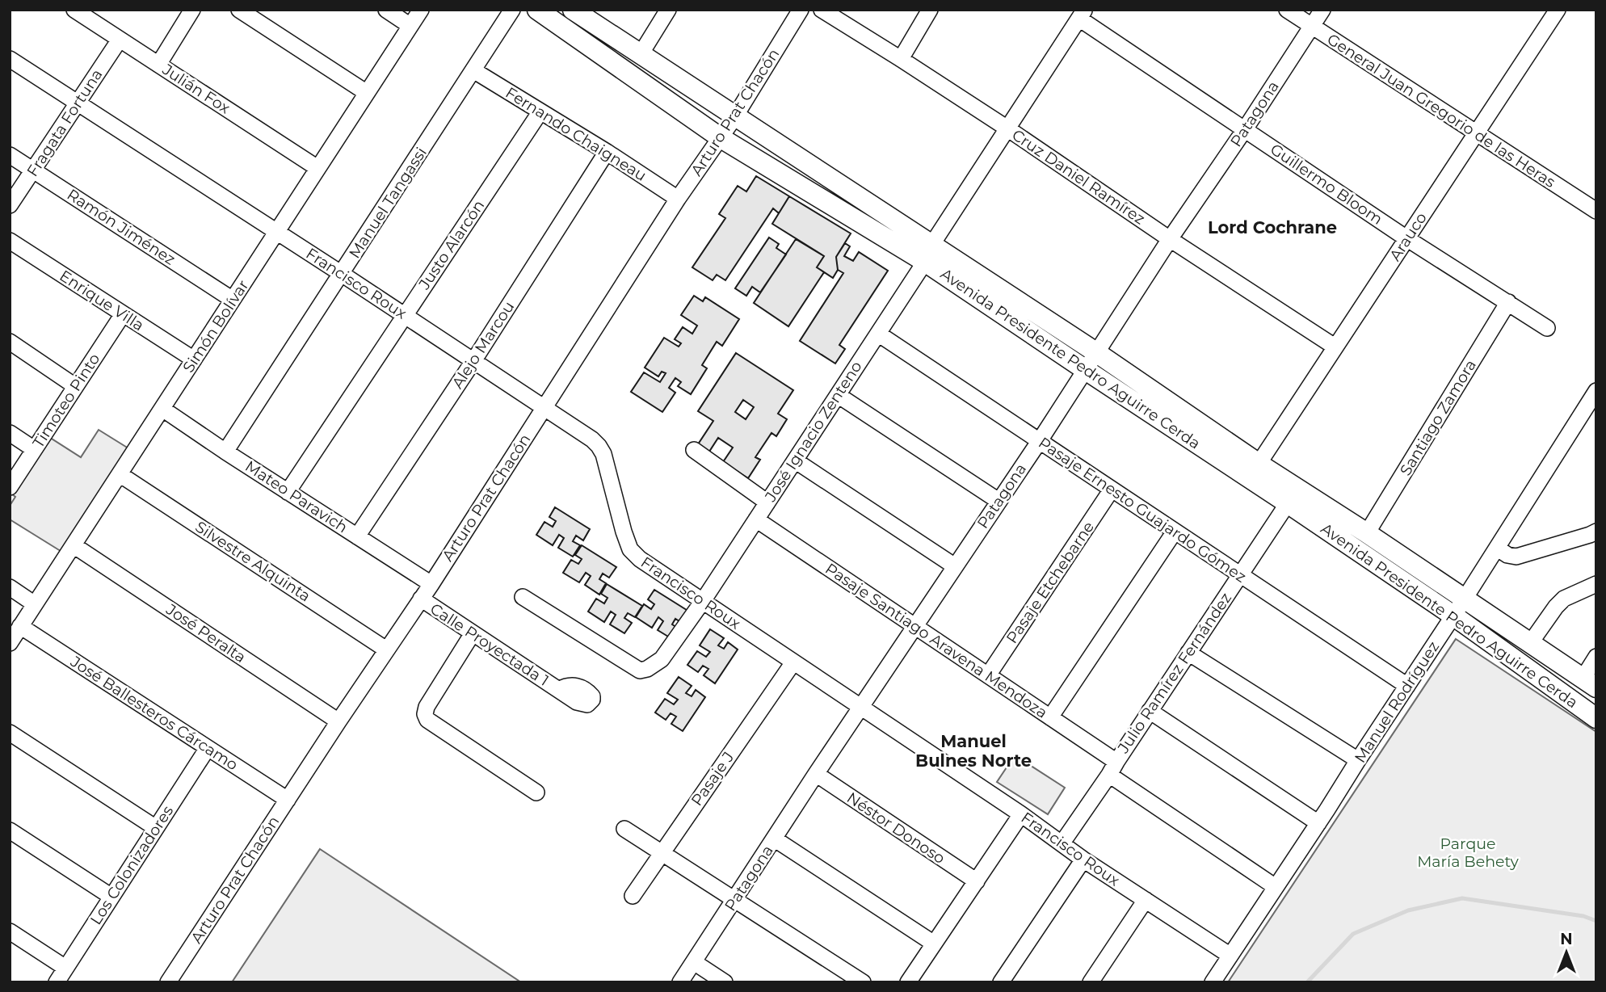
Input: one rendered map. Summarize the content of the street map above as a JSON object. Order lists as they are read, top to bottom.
{
  "streets": {
    "main road": ["Avenida Presidente Pedro Aguirre Cerda"],
    "street": [
      "Julián Fox",
      "General Juan Gregorio de las Heras",
      "Arturo Prat Chacón",
      "Patagona",
      "Fragata Fortuna",
      "Fernando Chaigneau",
      "Cruz Daniel Ramírez",
      "Guillermo Bloom",
      "Manuel Tangassi",
      "Ramón Jiménez",
      "Arauco",
      "Justo Alarcón",
      "Francisco Roux",
      "Enrique Villa",
      "Simón Bolívar",
      "Alejo Marcou",
      "Timoteo Pinto",
      "Santiago Zamora",
      "José Ignacio Zenteno",
      "Mateo Paravich",
      "Pasaje Ernesto Guajardo Gómez",
      "Silvestre Alquinta",
      "Pasaje Etchebarne",
      "José Peralta",
      "Pasaje Santiago Aravena Mendoza",
      "Calle Proyectada 1",
      "Julio Ramírez Fernández",
      "Manuel Rodríguez",
      "José Ballesteros Cárcamo",
      "Pasaje J",
      "Néstor Donoso",
      "Los Colonizadores"
    ]
  },
  "crossings": [
    ["Julián Fox", "Fragata Fortuna"],
    ["Julián Fox", "Simón Bolívar"],
    ["General Juan Gregorio de las Heras", "Patagona"],
    ["General Juan Gregorio de las Heras", "Arauco"],
    ["Arturo Prat Chacón", "Fernando Chaigneau"],
    ["Arturo Prat Chacón", "Francisco Roux"],
    ["Arturo Prat Chacón", "Avenida Presidente Pedro Aguirre Cerda"],
    ["Arturo Prat Chacón", "Mateo Paravich"],
    ["Arturo Prat Chacón", "Silvestre Alquinta"],
    ["Arturo Prat Chacón", "José Peralta"],
    ["Arturo Prat Chacón", "Calle Proyectada 1"],
    ["Arturo Prat Chacón", "José Ballesteros Cárcamo"],
    ["Patagona", "Cruz Daniel Ramírez"],
    ["Patagona", "Guillermo Bloom"],
    ["Patagona", "Francisco Roux"],
    ["Patagona", "Avenida Presidente Pedro Aguirre Cerda"],
    ["Patagona", "Pasaje Ernesto Guajardo Gómez"],
    ["Patagona", "Pasaje Santiago Aravena Mendoza"],
    ["Patagona", "Néstor Donoso"],
    ["Fragata Fortuna", "Ramón Jiménez"],
    ["Fragata Fortuna", "Francisco Roux"],
    ["Fernando Chaigneau", "Manuel Tangassi"],
    ["Fernando Chaigneau", "Justo Alarcón"],
    ["Fernando Chaigneau", "Alejo Marcou"],
    ["Cruz Daniel Ramírez", "Arauco"],
    ["Cruz Daniel Ramírez", "José Ignacio Zenteno"],
    ["Guillermo Bloom", "Arauco"],
    ["Guillermo Bloom", "Santiago Zamora"],
    ["Guillermo Bloom", "José Ignacio Zenteno"],
    ["Manuel Tangassi", "Francisco Roux"],
    ["Manuel Tangassi", "Mateo Paravich"],
    ["Ramón Jiménez", "Simón Bolívar"],
    ["Arauco", "Avenida Presidente Pedro Aguirre Cerda"],
    ["Justo Alarcón", "Francisco Roux"],
    ["Justo Alarcón", "Mateo Paravich"],
    ["Francisco Roux", "Simón Bolívar"],
    ["Francisco Roux", "Alejo Marcou"],
    ["Francisco Roux", "José Ignacio Zenteno"],
    ["Francisco Roux", "Julio Ramírez Fernández"],
    ["Francisco Roux", "Manuel Rodríguez"],
    ["Francisco Roux", "Pasaje J"],
    ["Enrique Villa", "Simón Bolívar"],
    ["Enrique Villa", "Timoteo Pinto"],
    ["Simón Bolívar", "Mateo Paravich"],
    ["Simón Bolívar", "Silvestre Alquinta"],
    ["Simón Bolívar", "José Peralta"],
    ["Simón Bolívar", "José Ballesteros Cárcamo"],
    ["Alejo Marcou", "Mateo Paravich"],
    ["Avenida Presidente Pedro Aguirre Cerda", "Santiago Zamora"],
    ["Avenida Presidente Pedro Aguirre Cerda", "José Ignacio Zenteno"],
    ["Avenida Presidente Pedro Aguirre Cerda", "Julio Ramírez Fernández"],
    ["Avenida Presidente Pedro Aguirre Cerda", "Manuel Rodríguez"],
    ["José Ignacio Zenteno", "Pasaje Ernesto Guajardo Gómez"],
    ["José Ignacio Zenteno", "Pasaje Santiago Aravena Mendoza"],
    ["Pasaje Ernesto Guajardo Gómez", "Pasaje Etchebarne"],
    ["Pasaje Ernesto Guajardo Gómez", "Julio Ramírez Fernández"],
    ["Pasaje Ernesto Guajardo Gómez", "Manuel Rodríguez"],
    ["Pasaje Etchebarne", "Pasaje Santiago Aravena Mendoza"],
    ["Pasaje Santiago Aravena Mendoza", "Julio Ramírez Fernández"],
    ["Pasaje Santiago Aravena Mendoza", "Manuel Rodríguez"],
    ["José Ballesteros Cárcamo", "Los Colonizadores"]
  ],
  "districts": ["Lord Cochrane", "Manuel Bulnes Norte"],
  "parks": ["Parque María Behety"],
  "north": "top"
}
